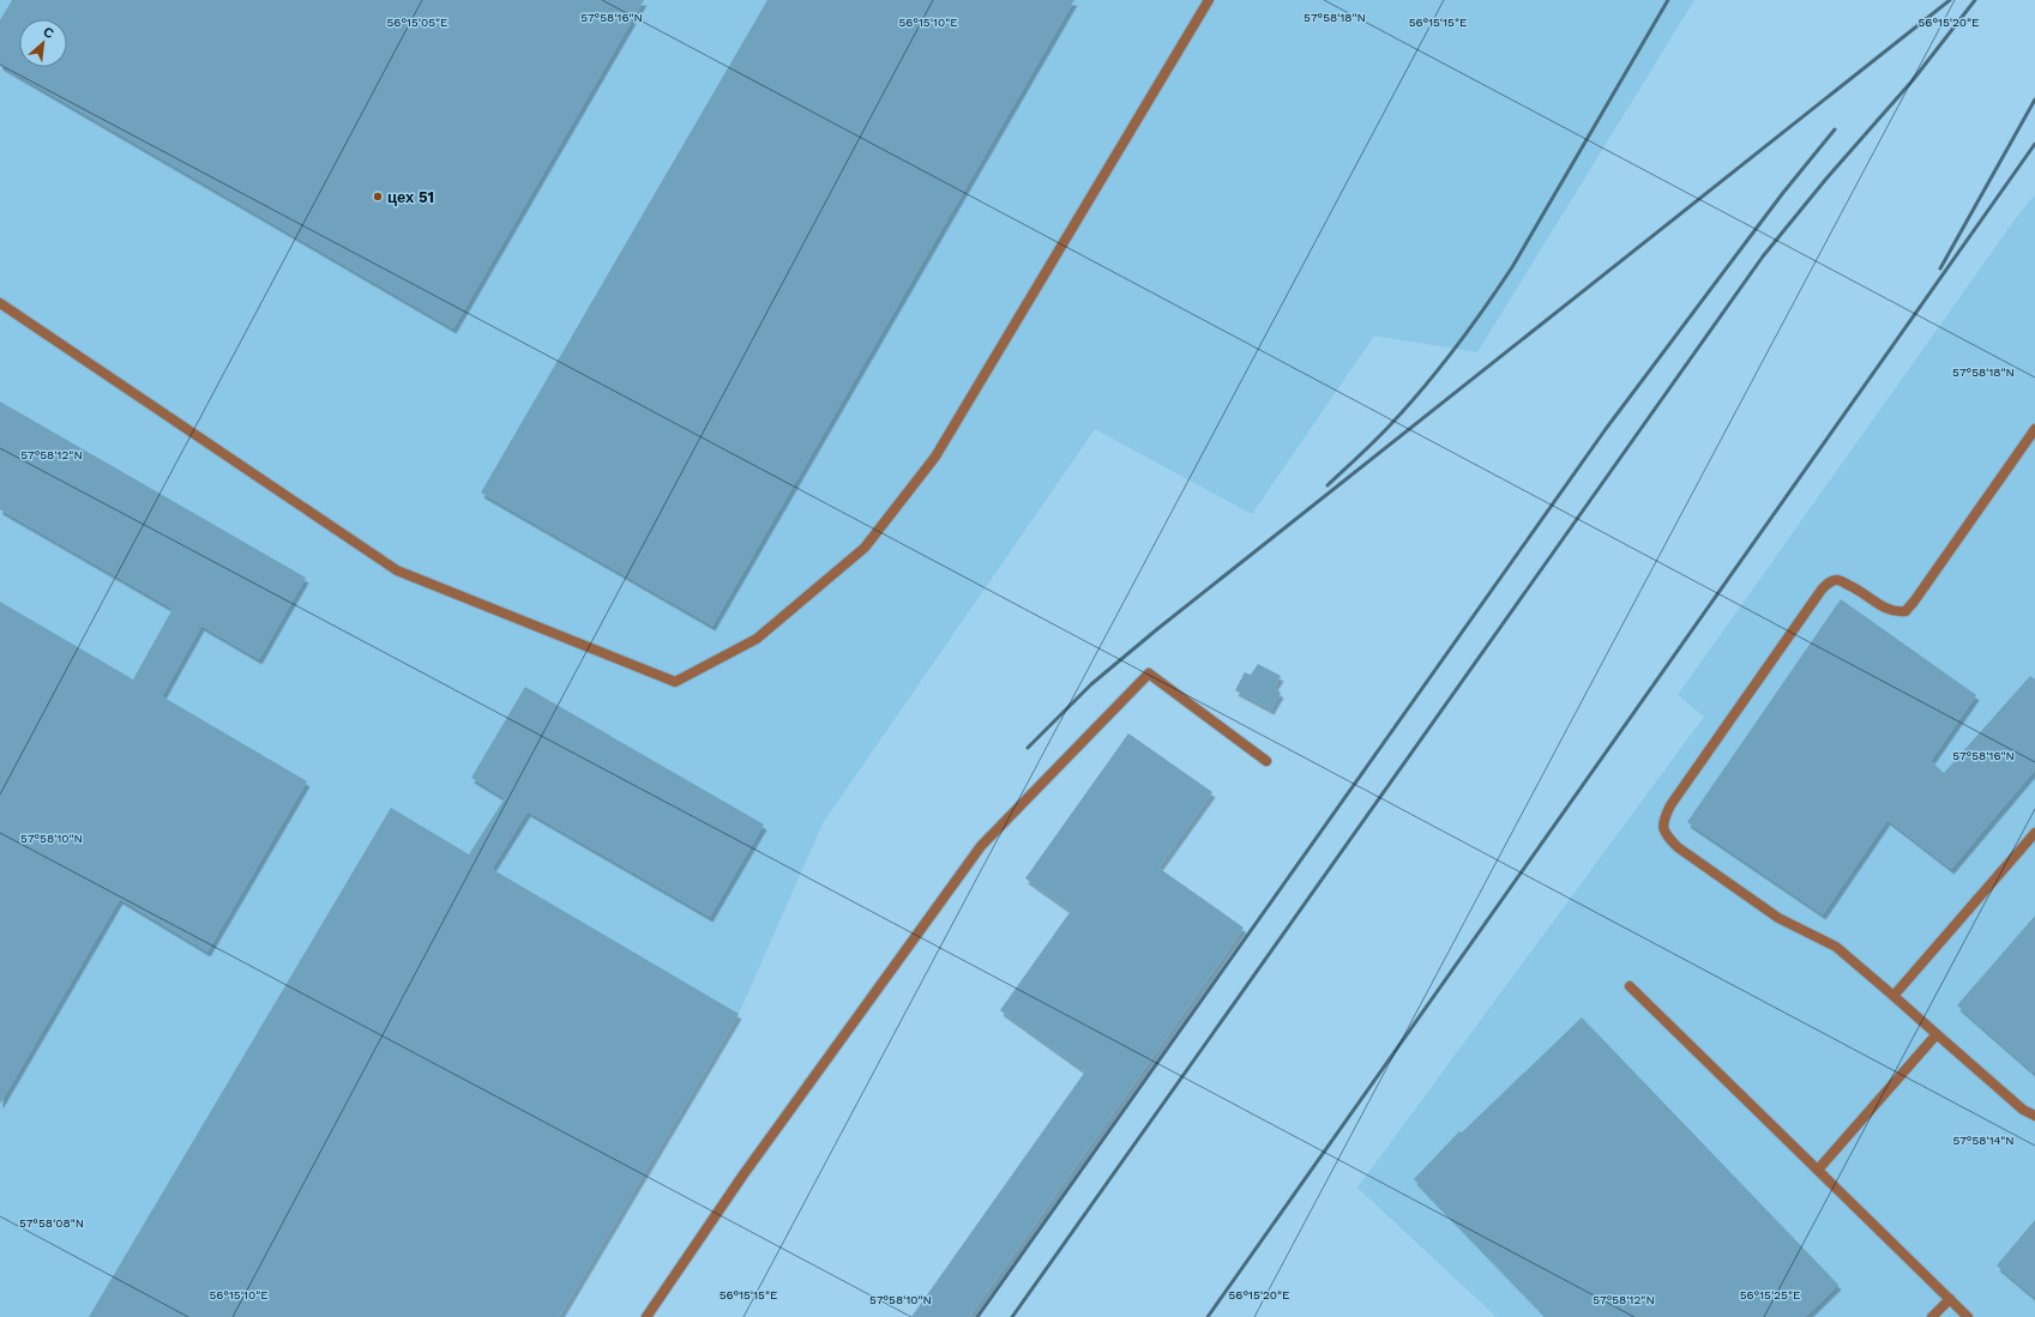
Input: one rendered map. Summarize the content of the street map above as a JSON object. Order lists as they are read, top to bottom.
{
  "places": ["цех 51"],
  "north": "top right",
  "coordinates": [
    "57°58'16\"N",
    "57°58'18\"N",
    "56°15'05\"E",
    "56°15'10\"E",
    "56°15'15\"E",
    "56°15'20\"E",
    "57°58'12\"N",
    "57°58'10\"N",
    "57°58'14\"N",
    "57°58'08\"N",
    "56°15'25\"E"
  ]
}
